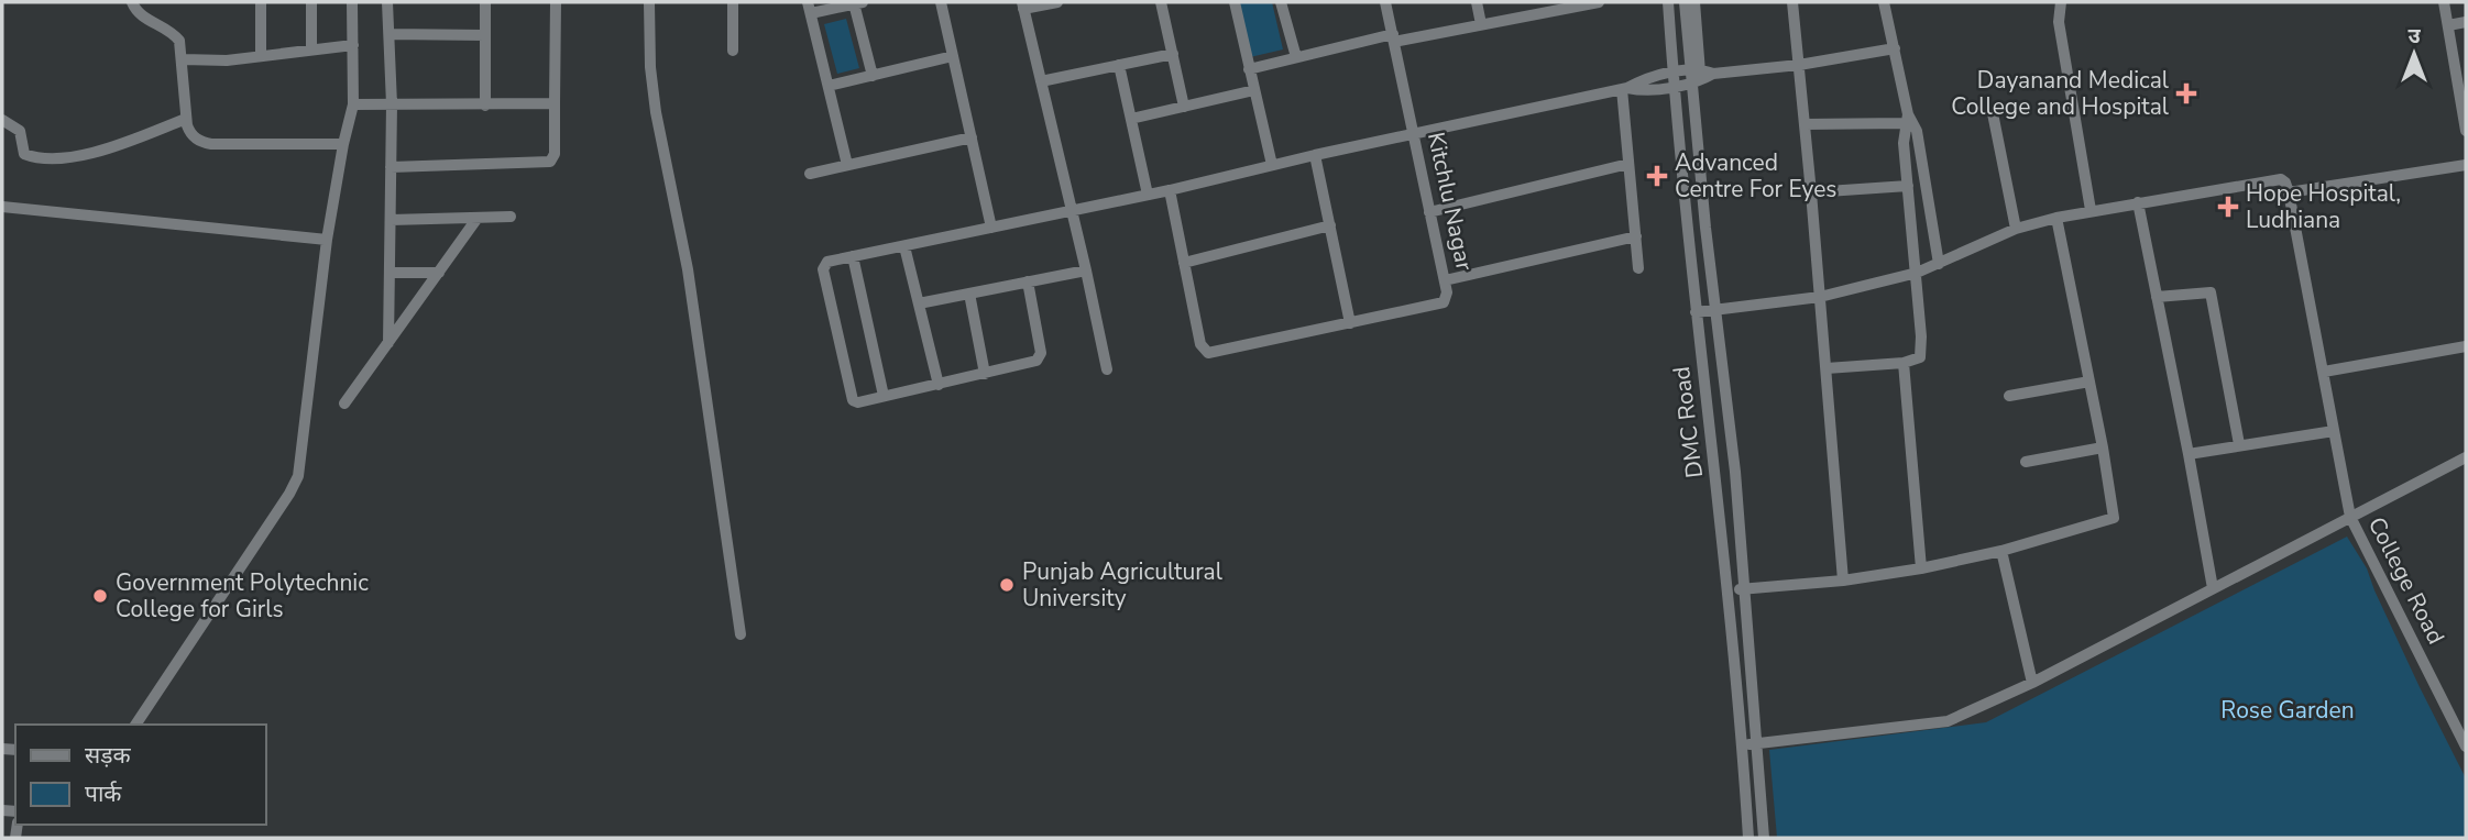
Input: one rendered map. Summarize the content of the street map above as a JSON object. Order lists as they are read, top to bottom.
{
  "streets": {
    "street": ["Kitchlu Nagar", "DMC Road", "College Road"]
  },
  "parks": ["Rose Garden"],
  "places": {
    "health": ["Dayanand Medical College and Hospital", "Advanced Centre For Eyes", "Hope Hospital, Ludhiana"],
    "other": ["Punjab Agricultural University", "Government Polytechnic College for Girls"]
  },
  "legend": ["सड़क", "पार्क"],
  "north": "top"
}
